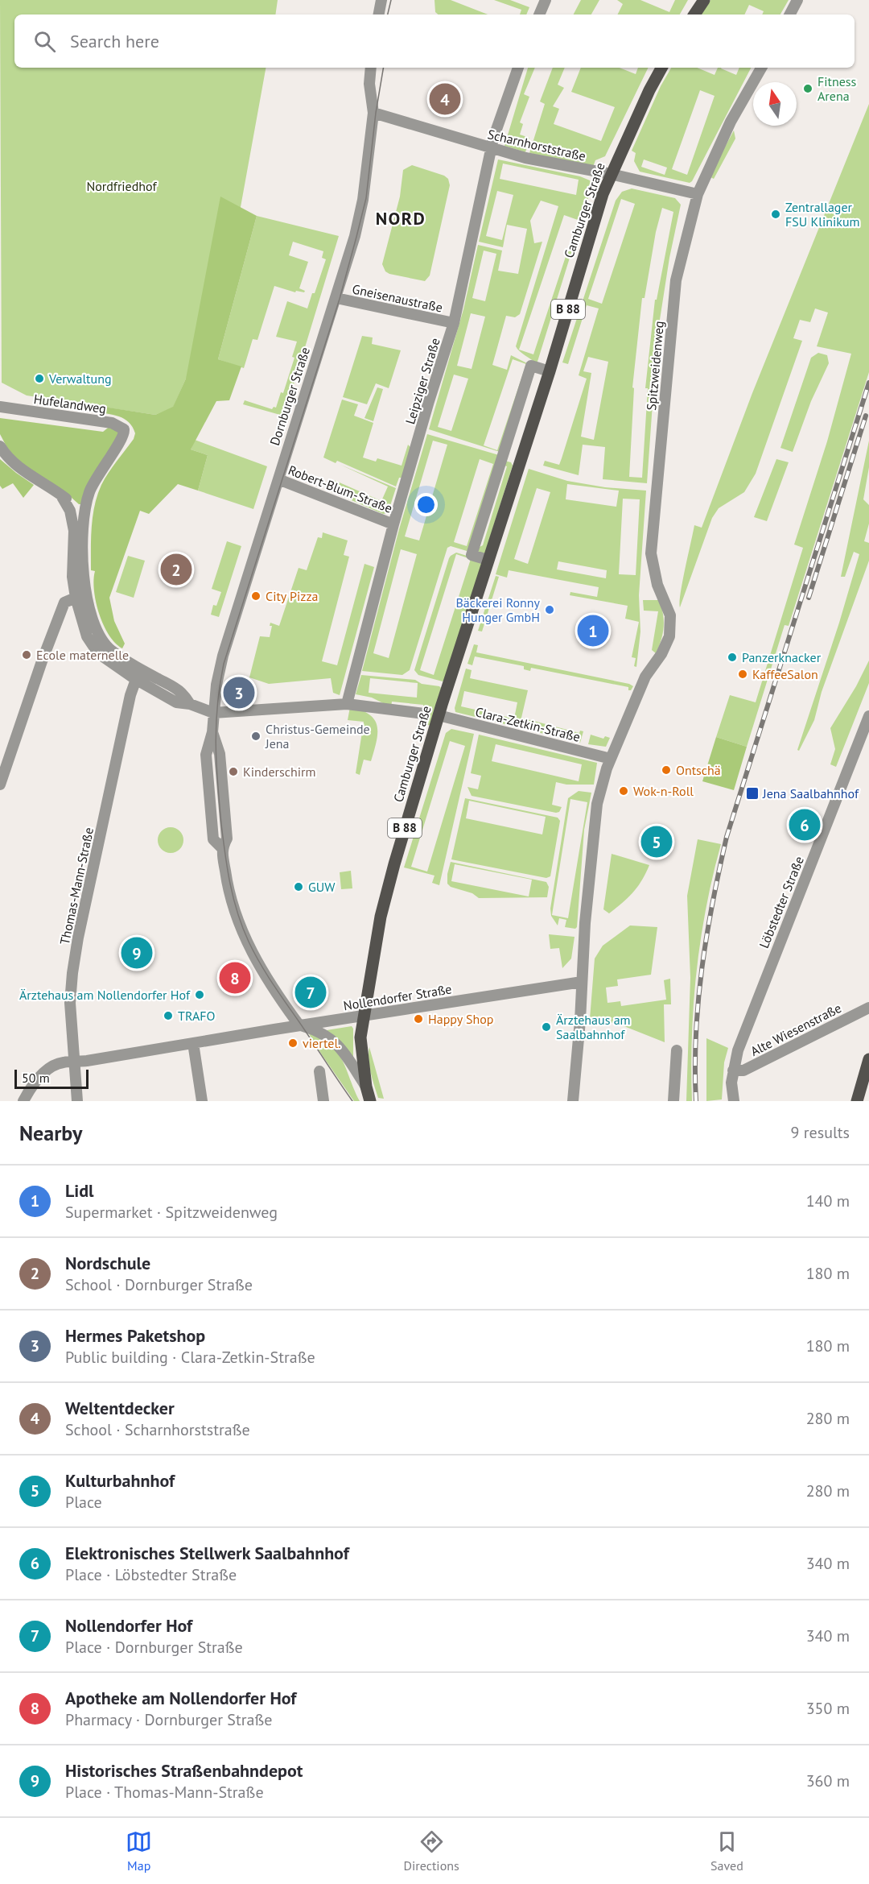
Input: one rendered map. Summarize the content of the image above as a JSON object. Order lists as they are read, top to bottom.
{
  "streets": {
    "main road": ["Camburger Straße", "B 88"],
    "street": [
      "Scharnhorststraße",
      "Gneisenaustraße",
      "Spitzweidenweg",
      "Leipziger Straße",
      "Dornburger Straße",
      "Hufelandweg",
      "Robert-Blum-Straße",
      "Clara-Zetkin-Straße",
      "Thomas-Mann-Straße",
      "Löbstedter Straße",
      "Nollendorfer Straße",
      "Alte Wiesenstraße"
    ]
  },
  "crossings": [
    ["Scharnhorststraße", "Camburger Straße"],
    ["Scharnhorststraße", "Spitzweidenweg"],
    ["Scharnhorststraße", "Leipziger Straße"],
    ["Scharnhorststraße", "Dornburger Straße"],
    ["Camburger Straße", "B 88"],
    ["Camburger Straße", "Clara-Zetkin-Straße"],
    ["Camburger Straße", "Nollendorfer Straße"],
    ["Gneisenaustraße", "Leipziger Straße"],
    ["Gneisenaustraße", "Dornburger Straße"],
    ["B 88", "Nollendorfer Straße"],
    ["Spitzweidenweg", "Clara-Zetkin-Straße"],
    ["Spitzweidenweg", "Nollendorfer Straße"],
    ["Leipziger Straße", "Robert-Blum-Straße"],
    ["Dornburger Straße", "Hufelandweg"],
    ["Dornburger Straße", "Robert-Blum-Straße"],
    ["Dornburger Straße", "Nollendorfer Straße"],
    ["Hufelandweg", "Thomas-Mann-Straße"],
    ["Thomas-Mann-Straße", "Nollendorfer Straße"],
    ["Löbstedter Straße", "Alte Wiesenstraße"]
  ],
  "districts": ["NORD"],
  "parks": ["Nordfriedhof"],
  "places": {
    "other": [
      "Fitness Arena",
      "Zentrallager FSU Klinikum",
      "Verwaltung",
      "City Pizza",
      "Bäckerei Ronny Hunger GmbH",
      "Ecole maternelle",
      "Panzerknacker",
      "KaffeeSalon",
      "Christus-Gemeinde Jena",
      "Ontschä",
      "Kinderschirm",
      "Wok-n-Roll",
      "GUW",
      "Ärztehaus am Nollendorfer Hof",
      "TRAFO",
      "Happy Shop",
      "Ärztehaus am Saalbahnhof",
      "viertel."
    ],
    "transit": ["Jena Saalbahnhof"]
  },
  "scale_bar": "50 m",
  "north": "top",
  "page": {
    "search": "Search here",
    "pins": [
      "4",
      "2",
      "1",
      "3",
      "6",
      "5",
      "9",
      "8",
      "7"
    ],
    "scale": "50 m",
    "heading": ["Nearby", "9 results"],
    "list": [
      {
        "mark": "1",
        "name": "Lidl",
        "note": "Supermarket · Spitzweidenweg",
        "value": "140 m"
      },
      {
        "mark": "2",
        "name": "Nordschule",
        "note": "School · Dornburger Straße",
        "value": "180 m"
      },
      {
        "mark": "3",
        "name": "Hermes Paketshop",
        "note": "Public building · Clara-Zetkin-Straße",
        "value": "180 m"
      },
      {
        "mark": "4",
        "name": "Weltentdecker",
        "note": "School · Scharnhorststraße",
        "value": "280 m"
      },
      {
        "mark": "5",
        "name": "Kulturbahnhof",
        "note": "Place",
        "value": "280 m"
      },
      {
        "mark": "6",
        "name": "Elektronisches Stellwerk Saalbahnhof",
        "note": "Place · Löbstedter Straße",
        "value": "340 m"
      },
      {
        "mark": "7",
        "name": "Nollendorfer Hof",
        "note": "Place · Dornburger Straße",
        "value": "340 m"
      },
      {
        "mark": "8",
        "name": "Apotheke am Nollendorfer Hof",
        "note": "Pharmacy · Dornburger Straße",
        "value": "350 m"
      },
      {
        "mark": "9",
        "name": "Historisches Straßenbahndepot",
        "note": "Place · Thomas-Mann-Straße",
        "value": "360 m"
      }
    ],
    "nav": ["Map", "Directions", "Saved"]
  }
}
